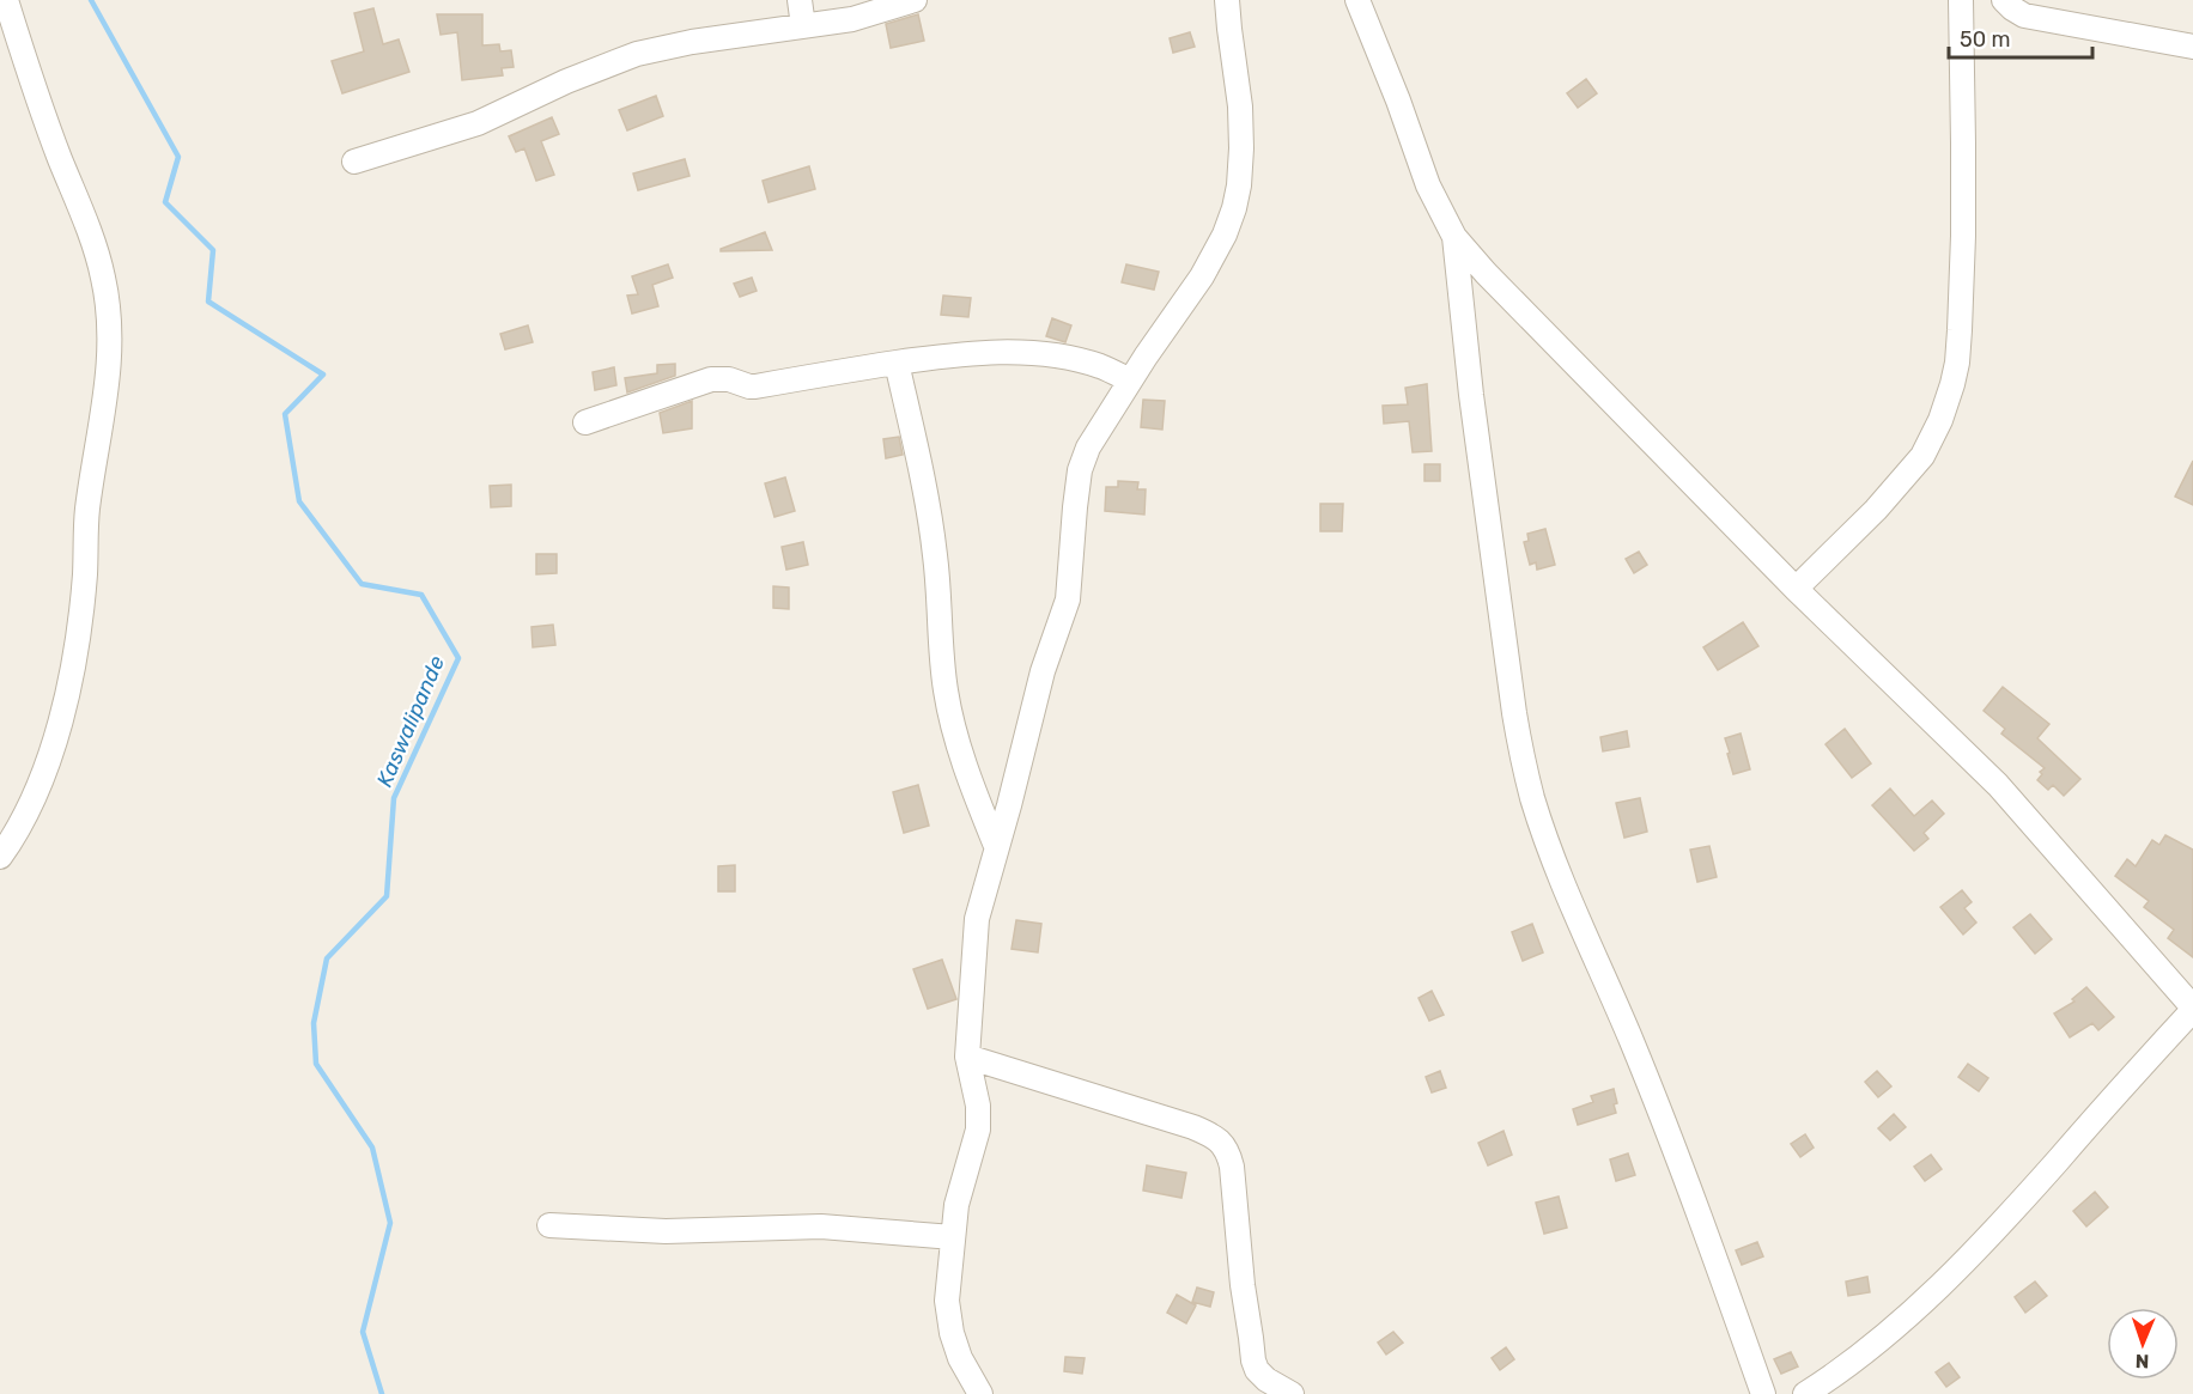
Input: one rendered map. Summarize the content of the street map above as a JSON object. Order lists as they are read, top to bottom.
{
  "water": ["Kaswalipande"],
  "scale_bar": "50 m",
  "north": "bottom"
}
